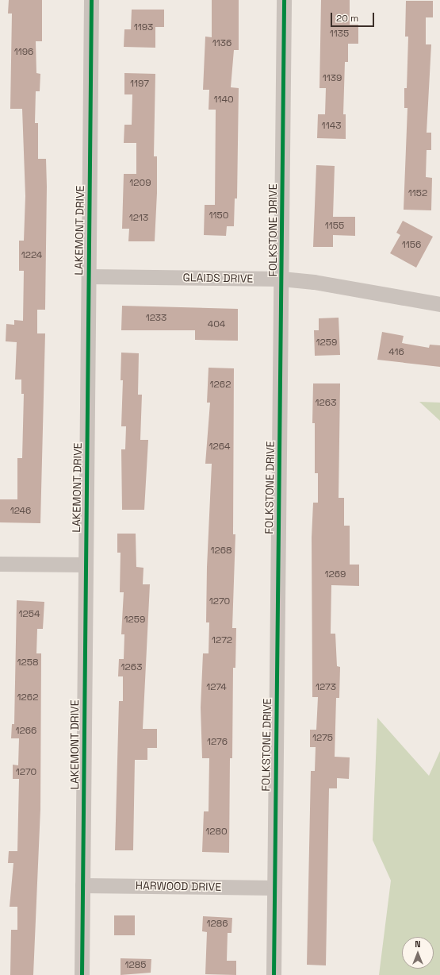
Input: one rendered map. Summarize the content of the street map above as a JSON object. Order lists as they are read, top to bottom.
{
  "streets": {
    "street": [
      "LAKEMONT DRIVE",
      "FOLKSTONE DRIVE",
      "GLAIDS DRIVE",
      "HARWOOD DRIVE"
    ]
  },
  "crossings": [
    ["LAKEMONT DRIVE", "GLAIDS DRIVE"],
    ["LAKEMONT DRIVE", "HARWOOD DRIVE"],
    ["FOLKSTONE DRIVE", "GLAIDS DRIVE"],
    ["FOLKSTONE DRIVE", "HARWOOD DRIVE"]
  ],
  "house_numbers": [
    "1193",
    "1135",
    "1136",
    "1196",
    "1139",
    "1197",
    "1140",
    "1143",
    "1209",
    "1152",
    "1150",
    "1213",
    "1155",
    "1156",
    "1224",
    "1233",
    "404",
    "1259",
    "416",
    "1262",
    "1263",
    "1264",
    "1246",
    "1268",
    "1269",
    "1270",
    "1254",
    "1259",
    "1272",
    "1258",
    "1263",
    "1274",
    "1273",
    "1262",
    "1266",
    "1275",
    "1276",
    "1270",
    "1280",
    "1286",
    "1285"
  ],
  "scale_bar": "20 m",
  "north": "top"
}
